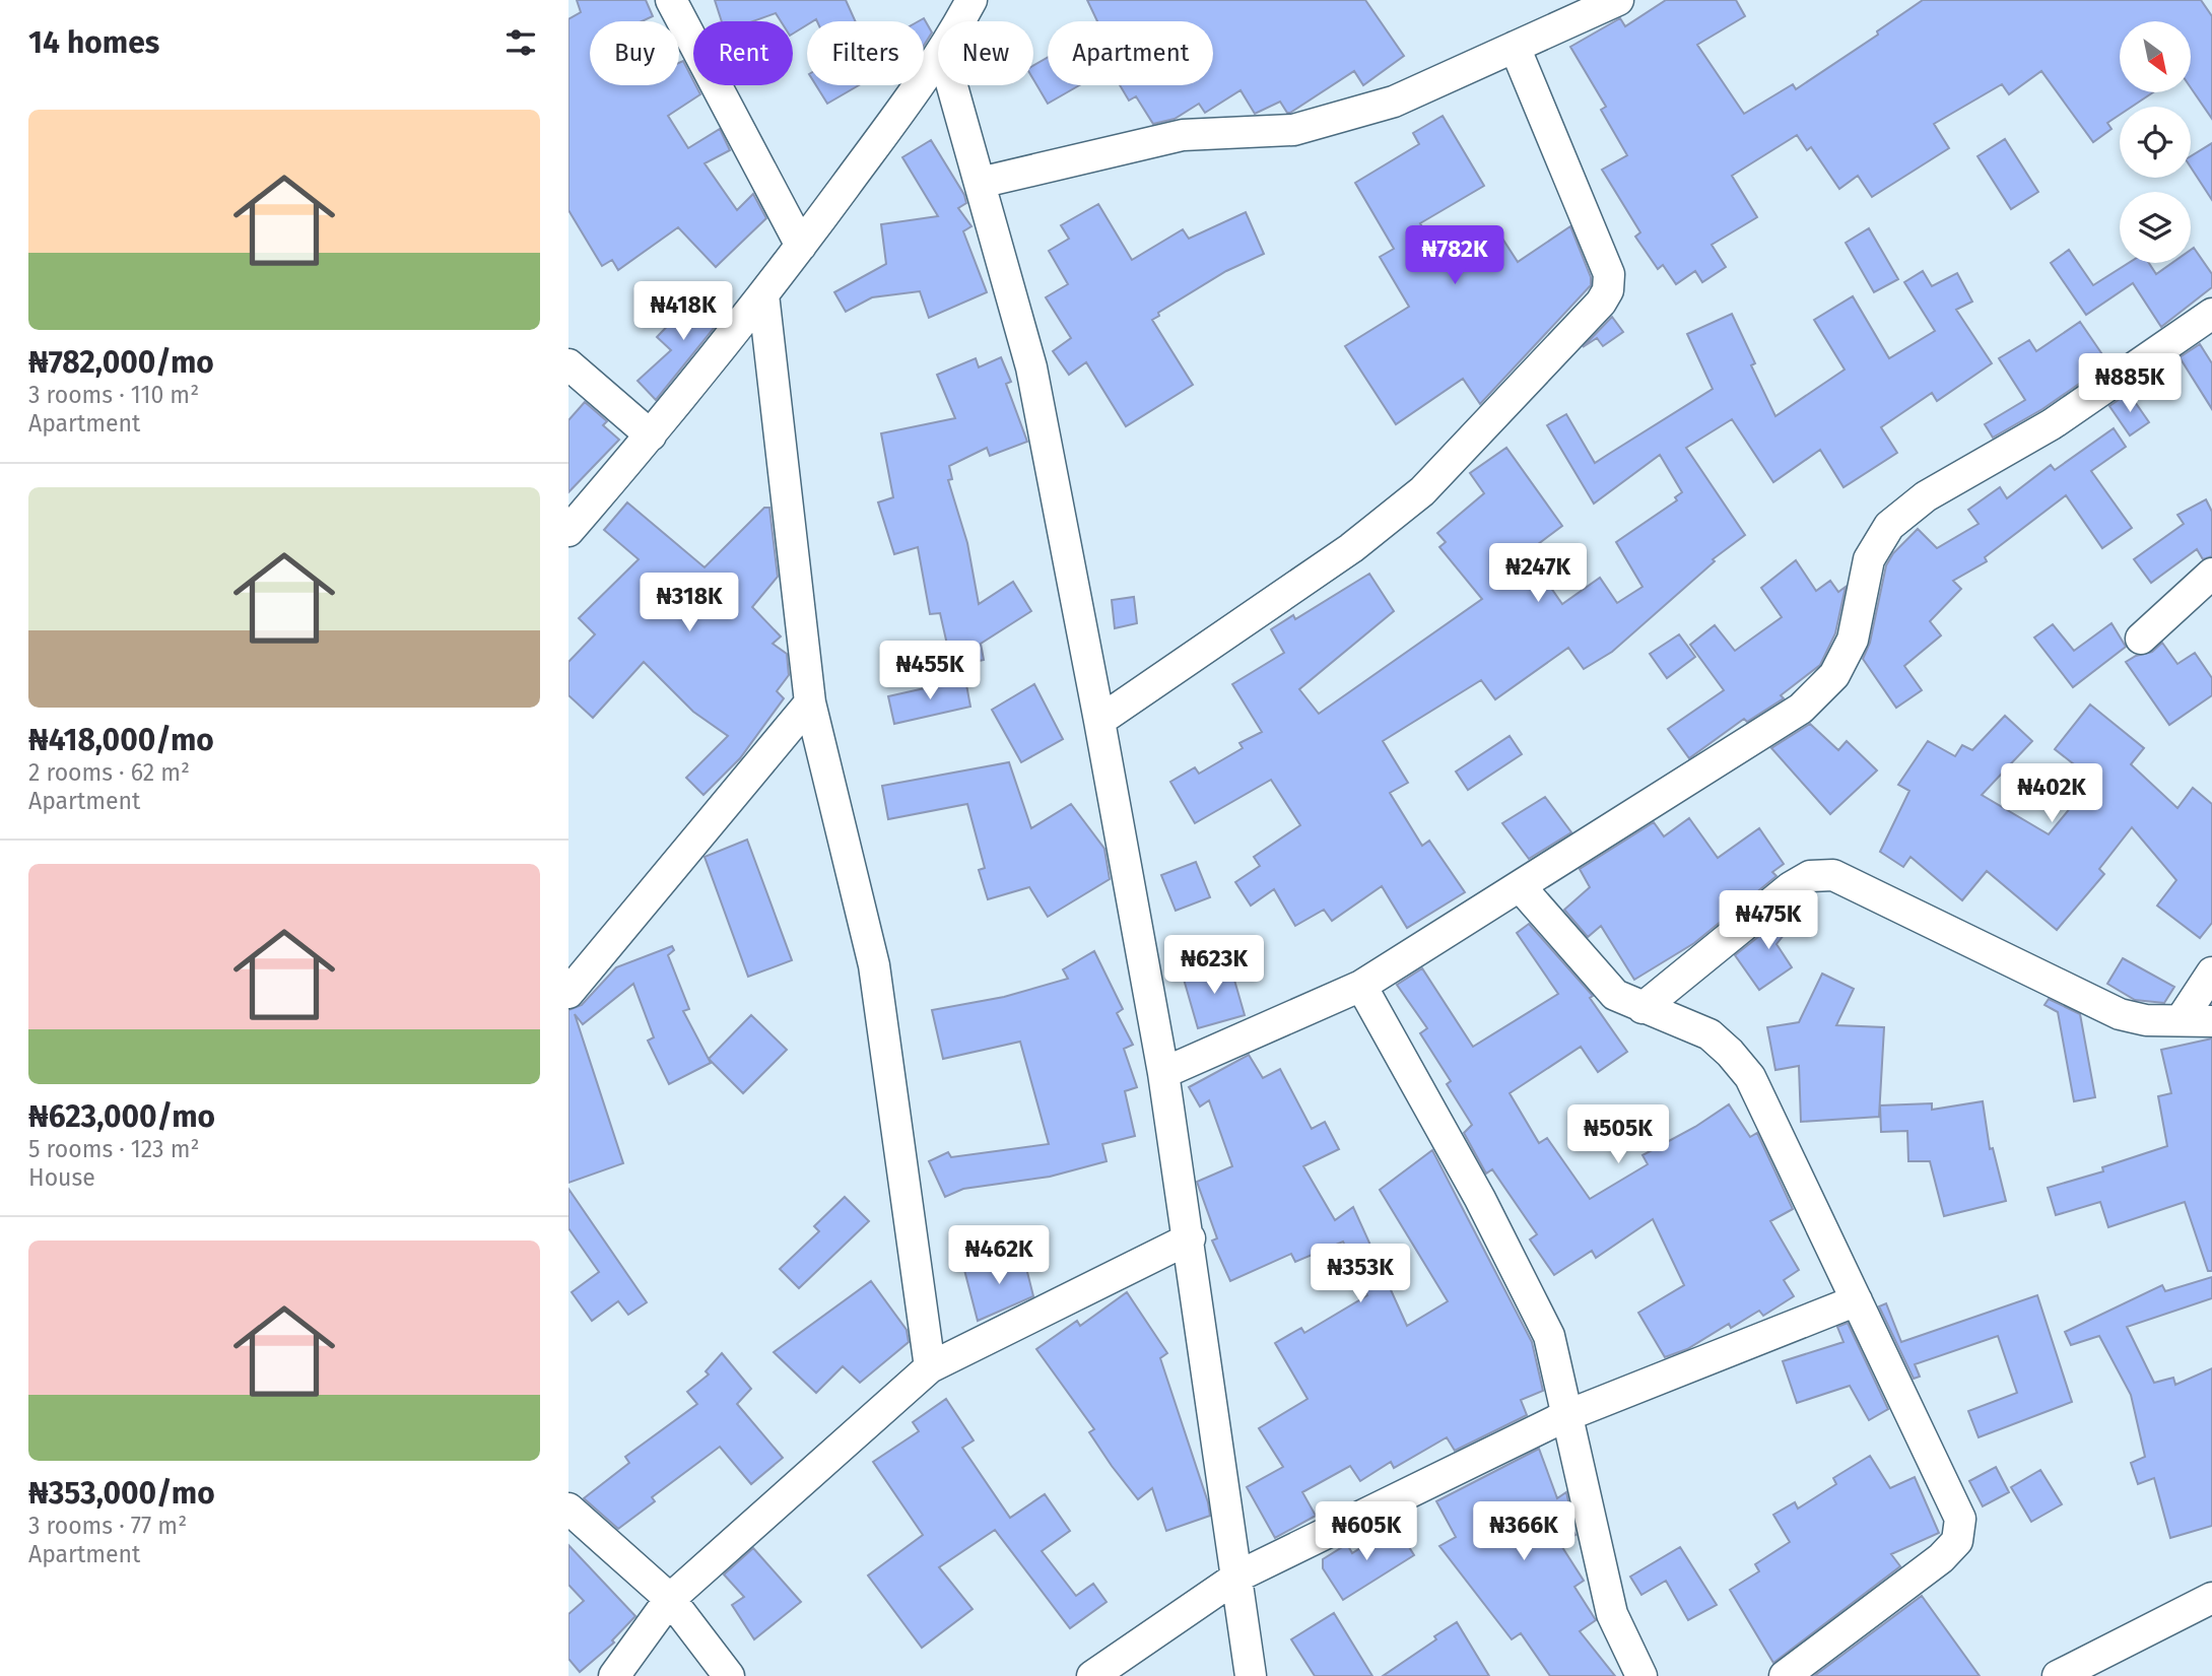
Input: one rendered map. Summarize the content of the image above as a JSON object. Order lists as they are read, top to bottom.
{
  "north": "bottom right",
  "page": {
    "heading": "14 homes",
    "chip": [
      "Buy",
      "Rent",
      "Filters",
      "New",
      "Apartment"
    ],
    "list": [
      {
        "name": "₦782,000/mo",
        "note": "3 rooms · 110 m² · Apartment"
      },
      {
        "name": "₦418,000/mo",
        "note": "2 rooms · 62 m² · Apartment"
      },
      {
        "name": "₦623,000/mo",
        "note": "5 rooms · 123 m² · House"
      },
      {
        "name": "₦353,000/mo",
        "note": "3 rooms · 77 m² · Apartment"
      }
    ],
    "price": [
      "₦782K",
      "₦418K",
      "₦885K",
      "₦247K",
      "₦318K",
      "₦455K",
      "₦402K",
      "₦475K",
      "₦623K",
      "₦505K",
      "₦462K",
      "₦353K",
      "₦605K",
      "₦366K"
    ]
  }
}
